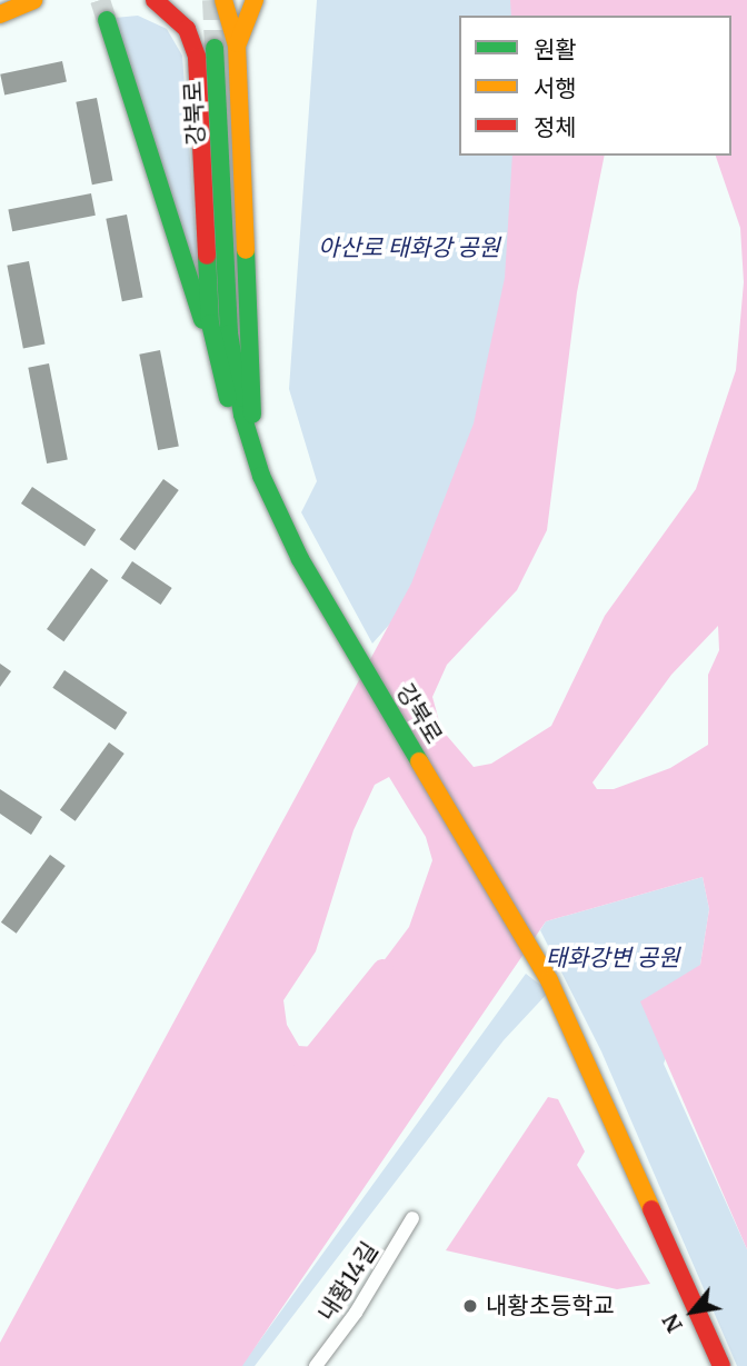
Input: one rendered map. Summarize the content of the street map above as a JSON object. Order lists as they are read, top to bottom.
{
  "streets": {
    "main road": ["강북로"],
    "street": ["내황14길"]
  },
  "parks": ["아산로 태화강 공원", "태화강변 공원"],
  "places": ["내황초등학교"],
  "legend": ["원활", "서행", "정체"],
  "north": "bottom left"
}
